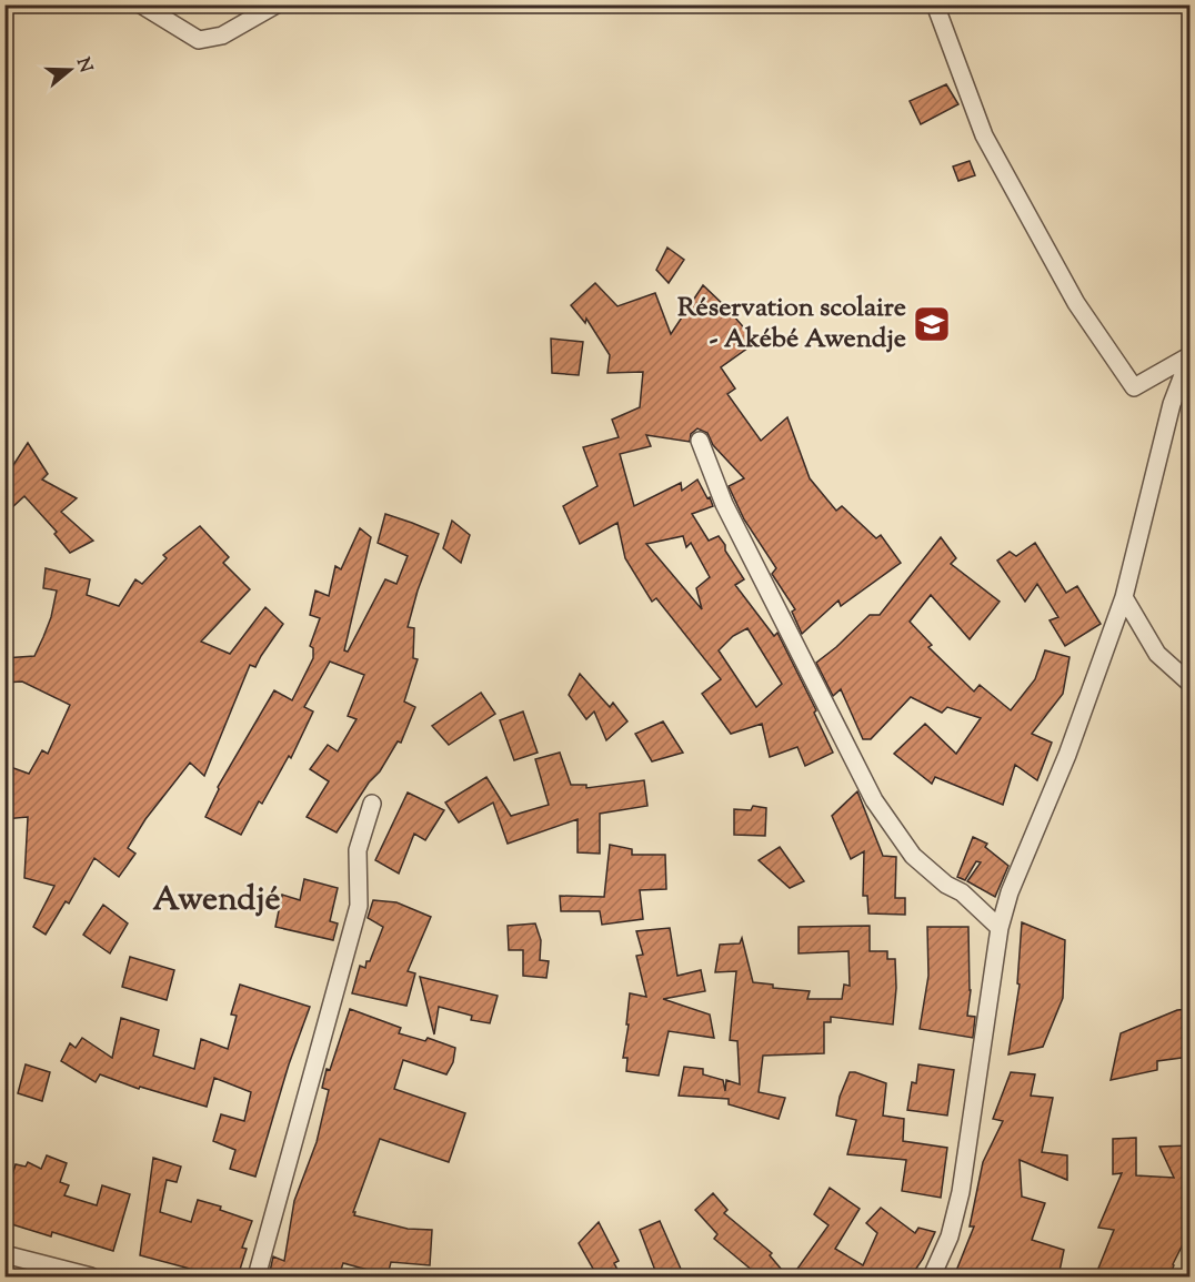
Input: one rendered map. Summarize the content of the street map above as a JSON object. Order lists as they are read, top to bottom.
{
  "districts": ["Awendjé"],
  "places": {
    "school or university": ["Réservation scolaire - Akébé Awendje"]
  },
  "north": "right"
}
